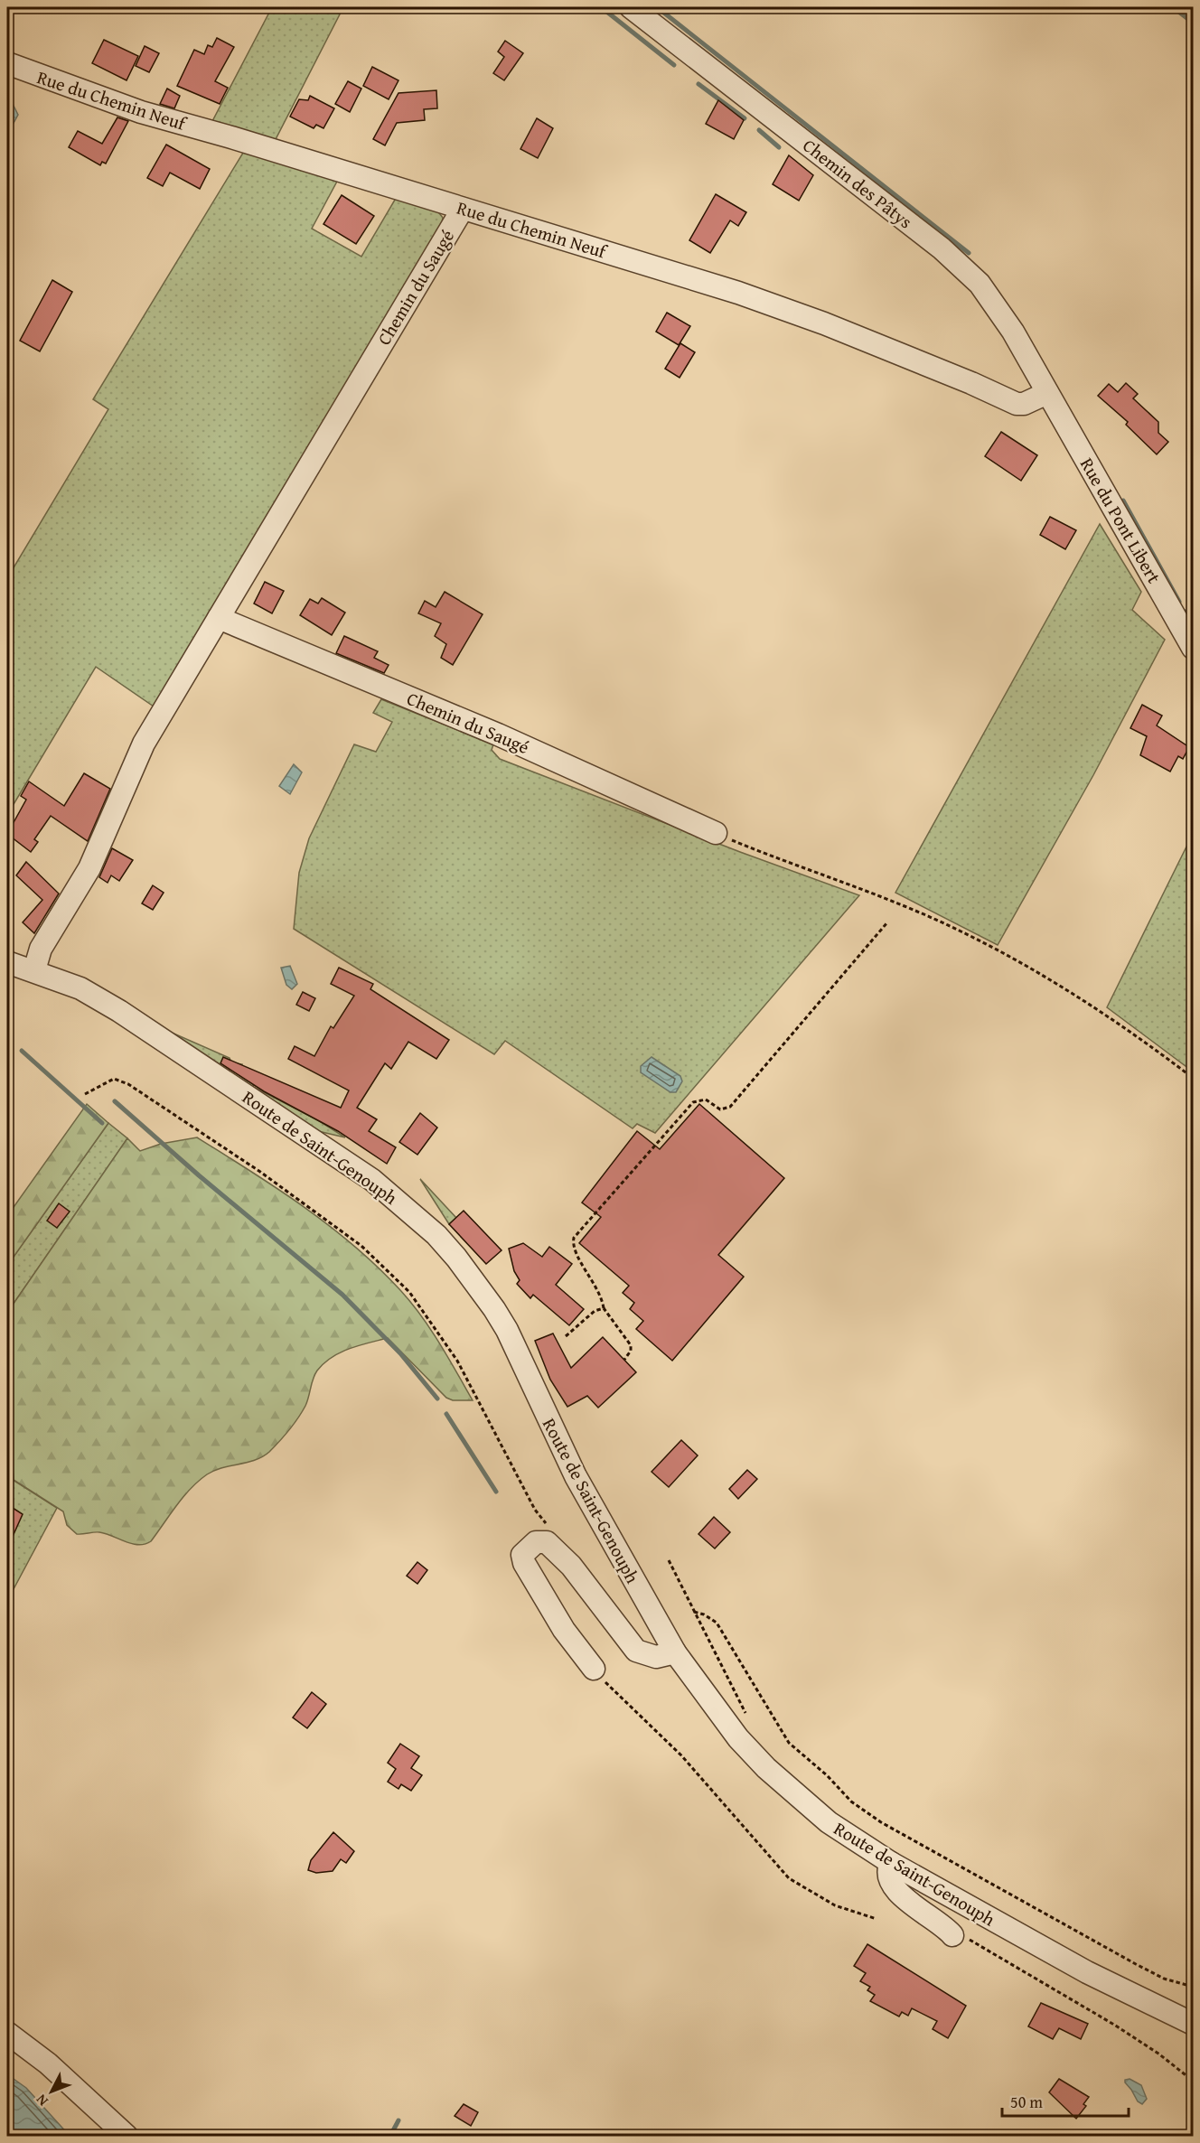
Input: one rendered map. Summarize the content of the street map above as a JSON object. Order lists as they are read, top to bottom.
{
  "streets": {
    "street": [
      "Rue du Chemin Neuf",
      "Chemin des Pâtys",
      "Chemin du Saugé",
      "Rue du Pont Libert",
      "Route de Saint-Genouph"
    ]
  },
  "crossings": [
    ["Rue du Chemin Neuf", "Chemin des Pâtys"],
    ["Rue du Chemin Neuf", "Chemin du Saugé"],
    ["Rue du Chemin Neuf", "Rue du Pont Libert"],
    ["Chemin des Pâtys", "Rue du Pont Libert"],
    ["Chemin du Saugé", "Route de Saint-Genouph"]
  ],
  "scale_bar": "50 m",
  "north": "bottom left"
}
